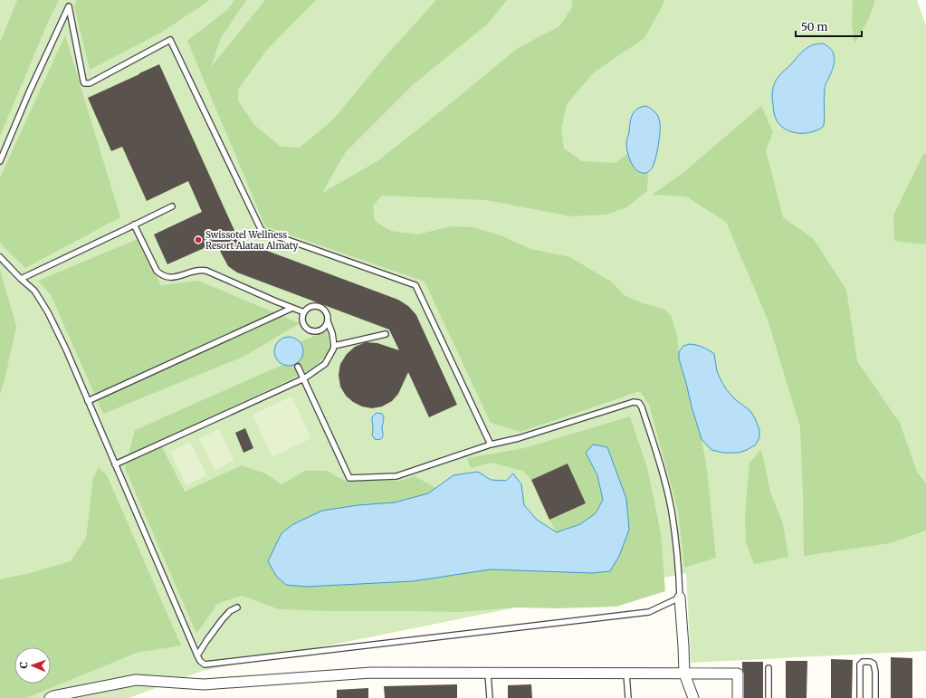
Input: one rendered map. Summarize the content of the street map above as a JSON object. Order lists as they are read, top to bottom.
{
  "places": ["Swissotel Wellness Resort Alatau Almaty"],
  "scale_bar": "50 m",
  "north": "left"
}
